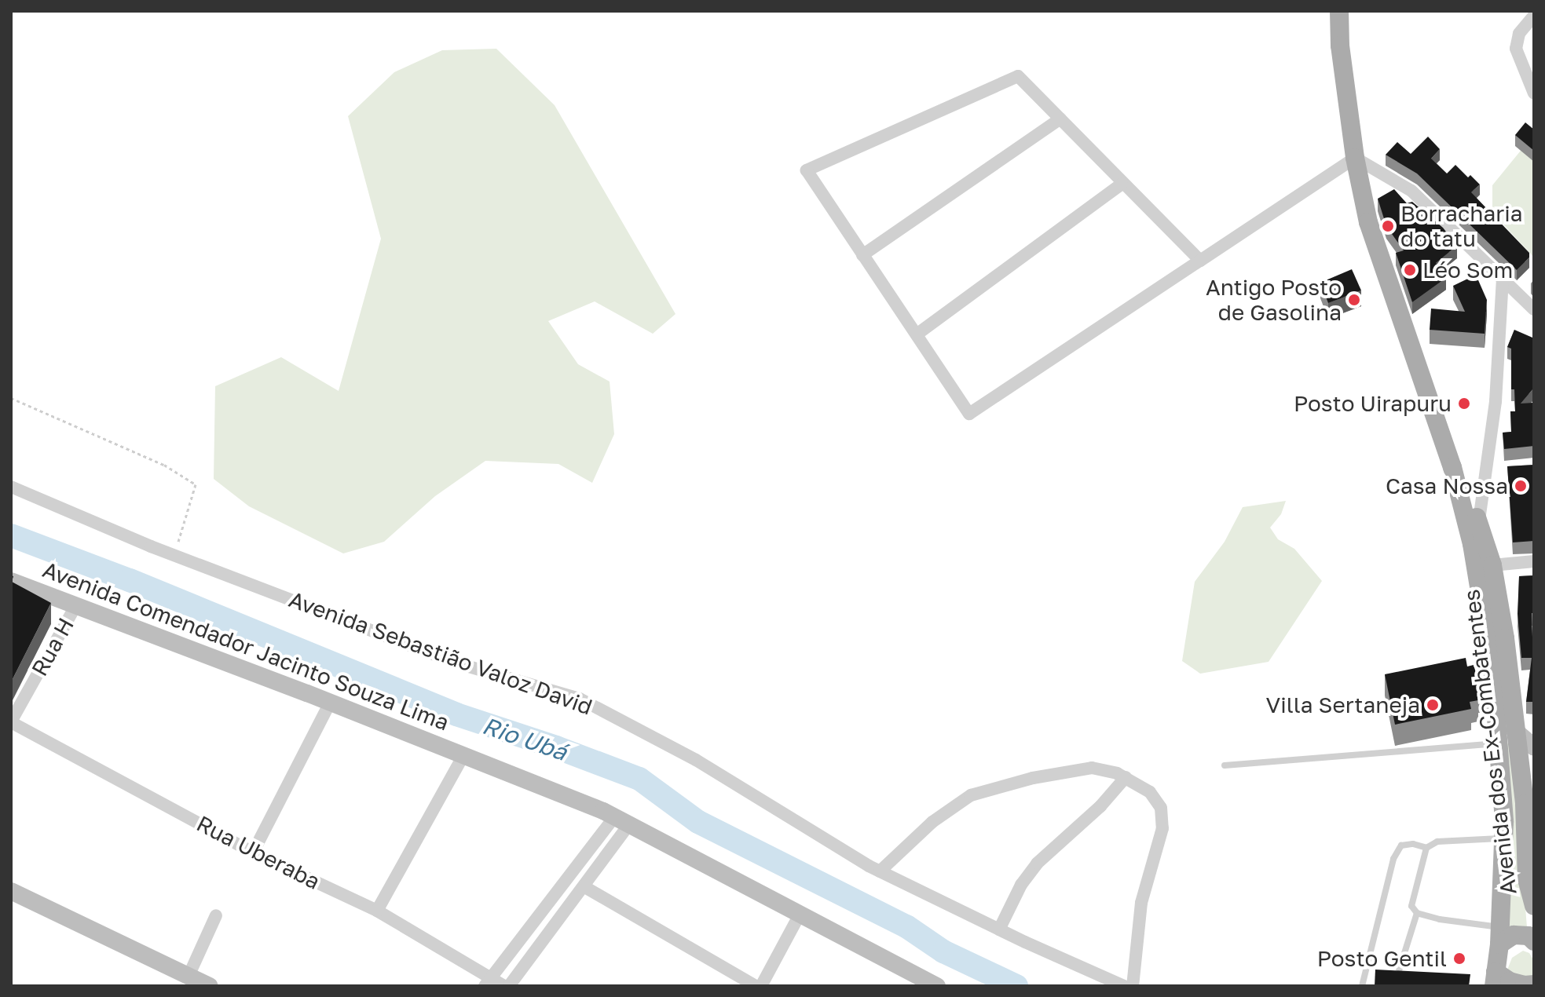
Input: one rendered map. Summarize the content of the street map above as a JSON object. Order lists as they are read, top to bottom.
{
  "streets": {
    "main road": ["Avenida dos Ex-Combatentes"],
    "street": [
      "Avenida Comendador Jacinto Souza Lima",
      "Rua H",
      "Avenida Sebastião Valoz David",
      "Rua Uberaba"
    ]
  },
  "crossings": [
    ["Avenida Comendador Jacinto Souza Lima", "Rua H"],
    ["Rua H", "Rua Uberaba"]
  ],
  "water": ["Rio Ubá"],
  "places": [
    "Borracharia do tatu",
    "Léo Som",
    "Antigo Posto de Gasolina",
    "Posto Uirapuru",
    "Casa Nossa",
    "Villa Sertaneja",
    "Posto Gentil"
  ]
}
